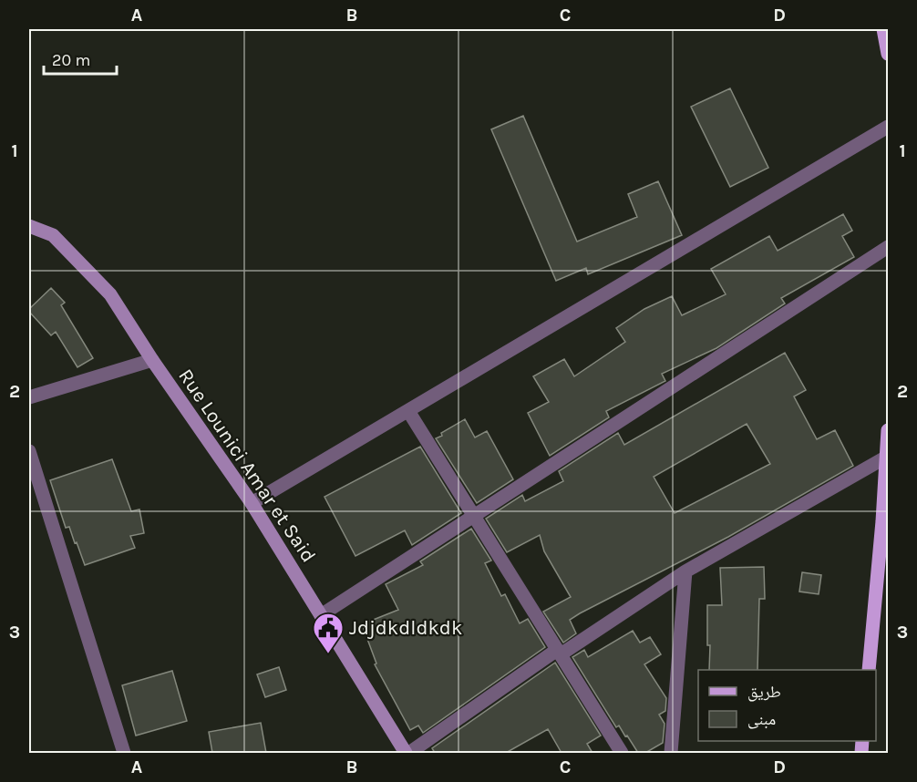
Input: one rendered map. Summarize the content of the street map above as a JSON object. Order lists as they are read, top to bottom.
{
  "streets": {
    "main road": ["Rue Lounici Amar et Said"]
  },
  "places": {
    "public building": ["Jdjdkdldkdk"]
  },
  "legend": ["طريق", "مبنى"],
  "scale_bar": "20 m",
  "grid": {
    "columns": [
      "A",
      "B",
      "C",
      "D"
    ],
    "rows": ["1", "2", "3"]
  }
}
